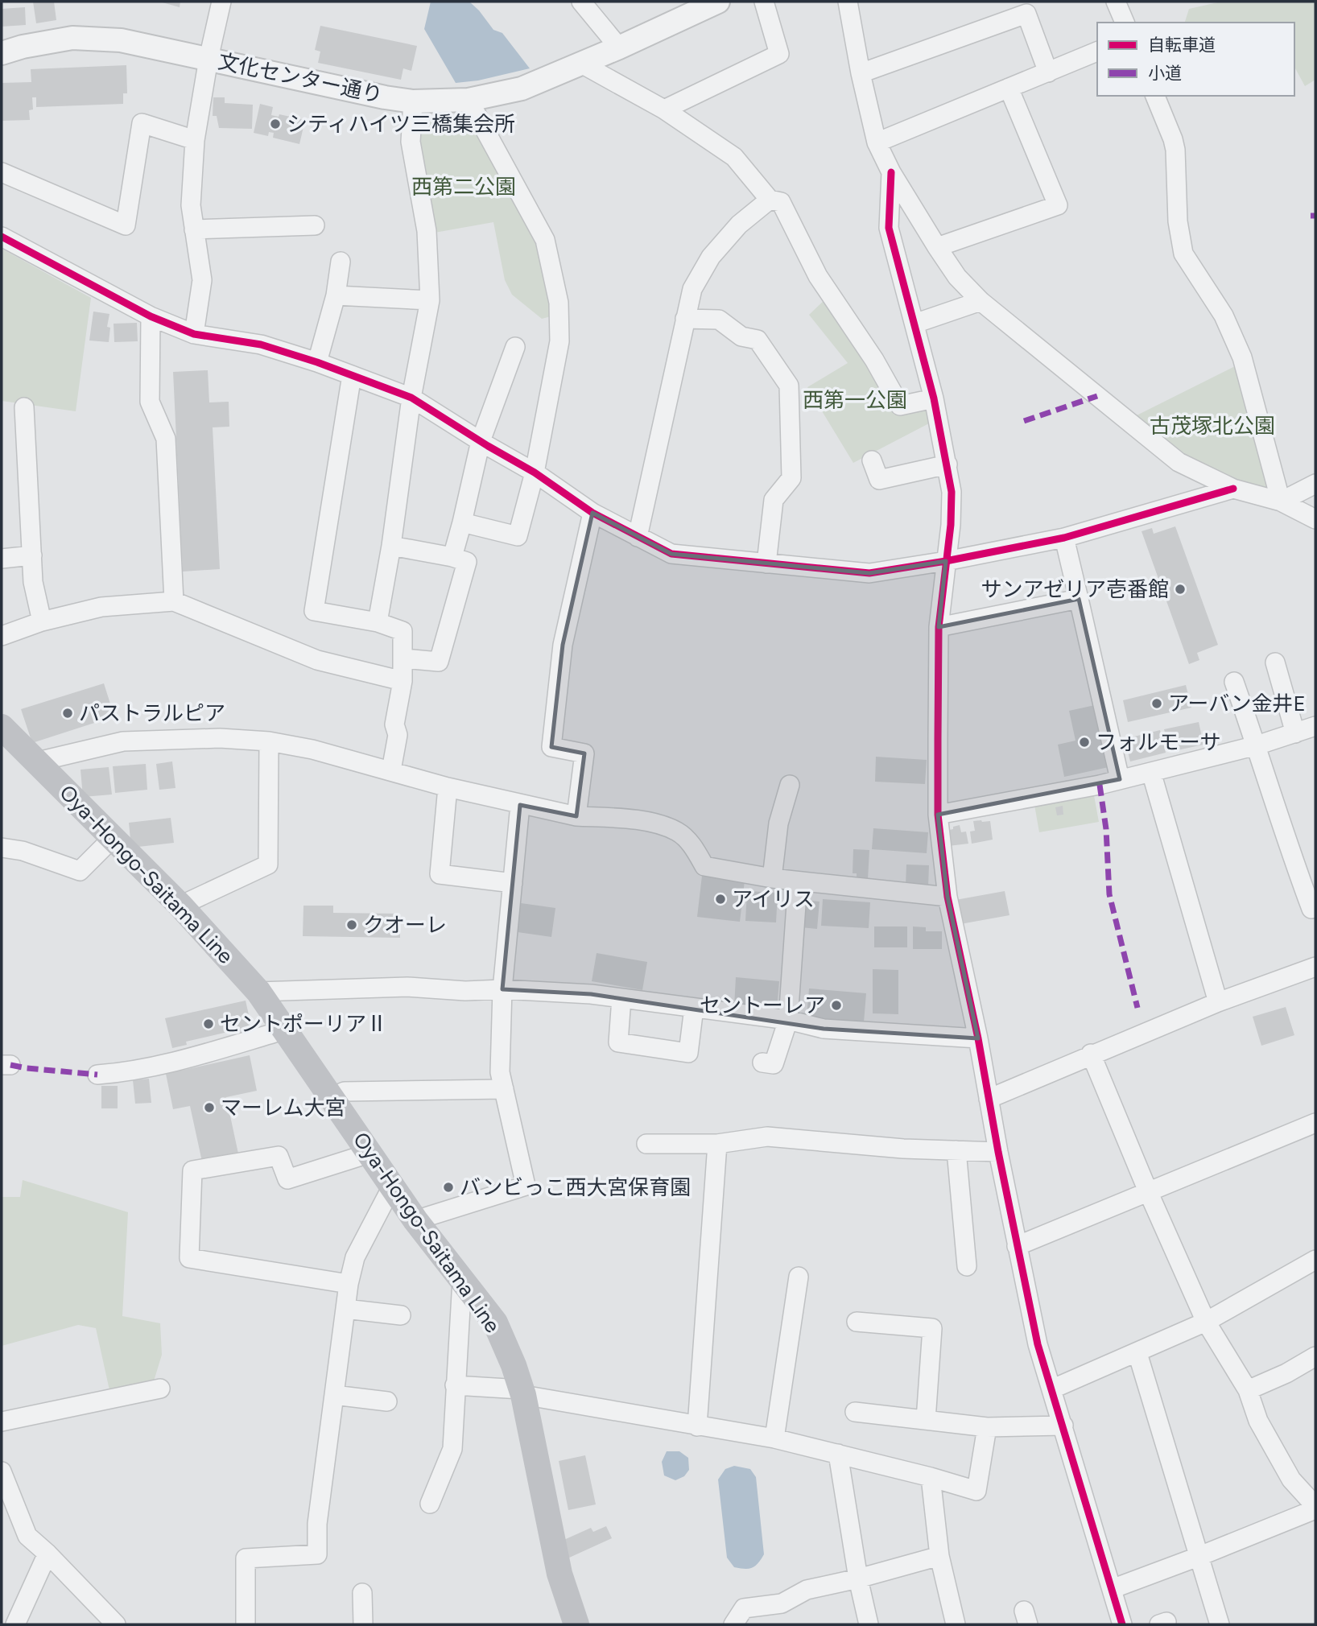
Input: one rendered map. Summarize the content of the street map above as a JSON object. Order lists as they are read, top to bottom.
{
  "streets": {
    "main road": ["Oya-Hongo-Saitama Line"],
    "street": ["文化センター通り"]
  },
  "parks": ["西第二公園", "西第一公園", "古茂塚北公園"],
  "places": [
    "シティハイツ三橋集会所",
    "サンアゼリア壱番館",
    "アーバン金井E",
    "パストラルピア",
    "フォルモーサ",
    "アイリス",
    "クオーレ",
    "セントーレア",
    "セントポーリアⅡ",
    "マーレム大宮",
    "バンビっこ西大宮保育園"
  ],
  "legend": ["自転車道", "小道"]
}
